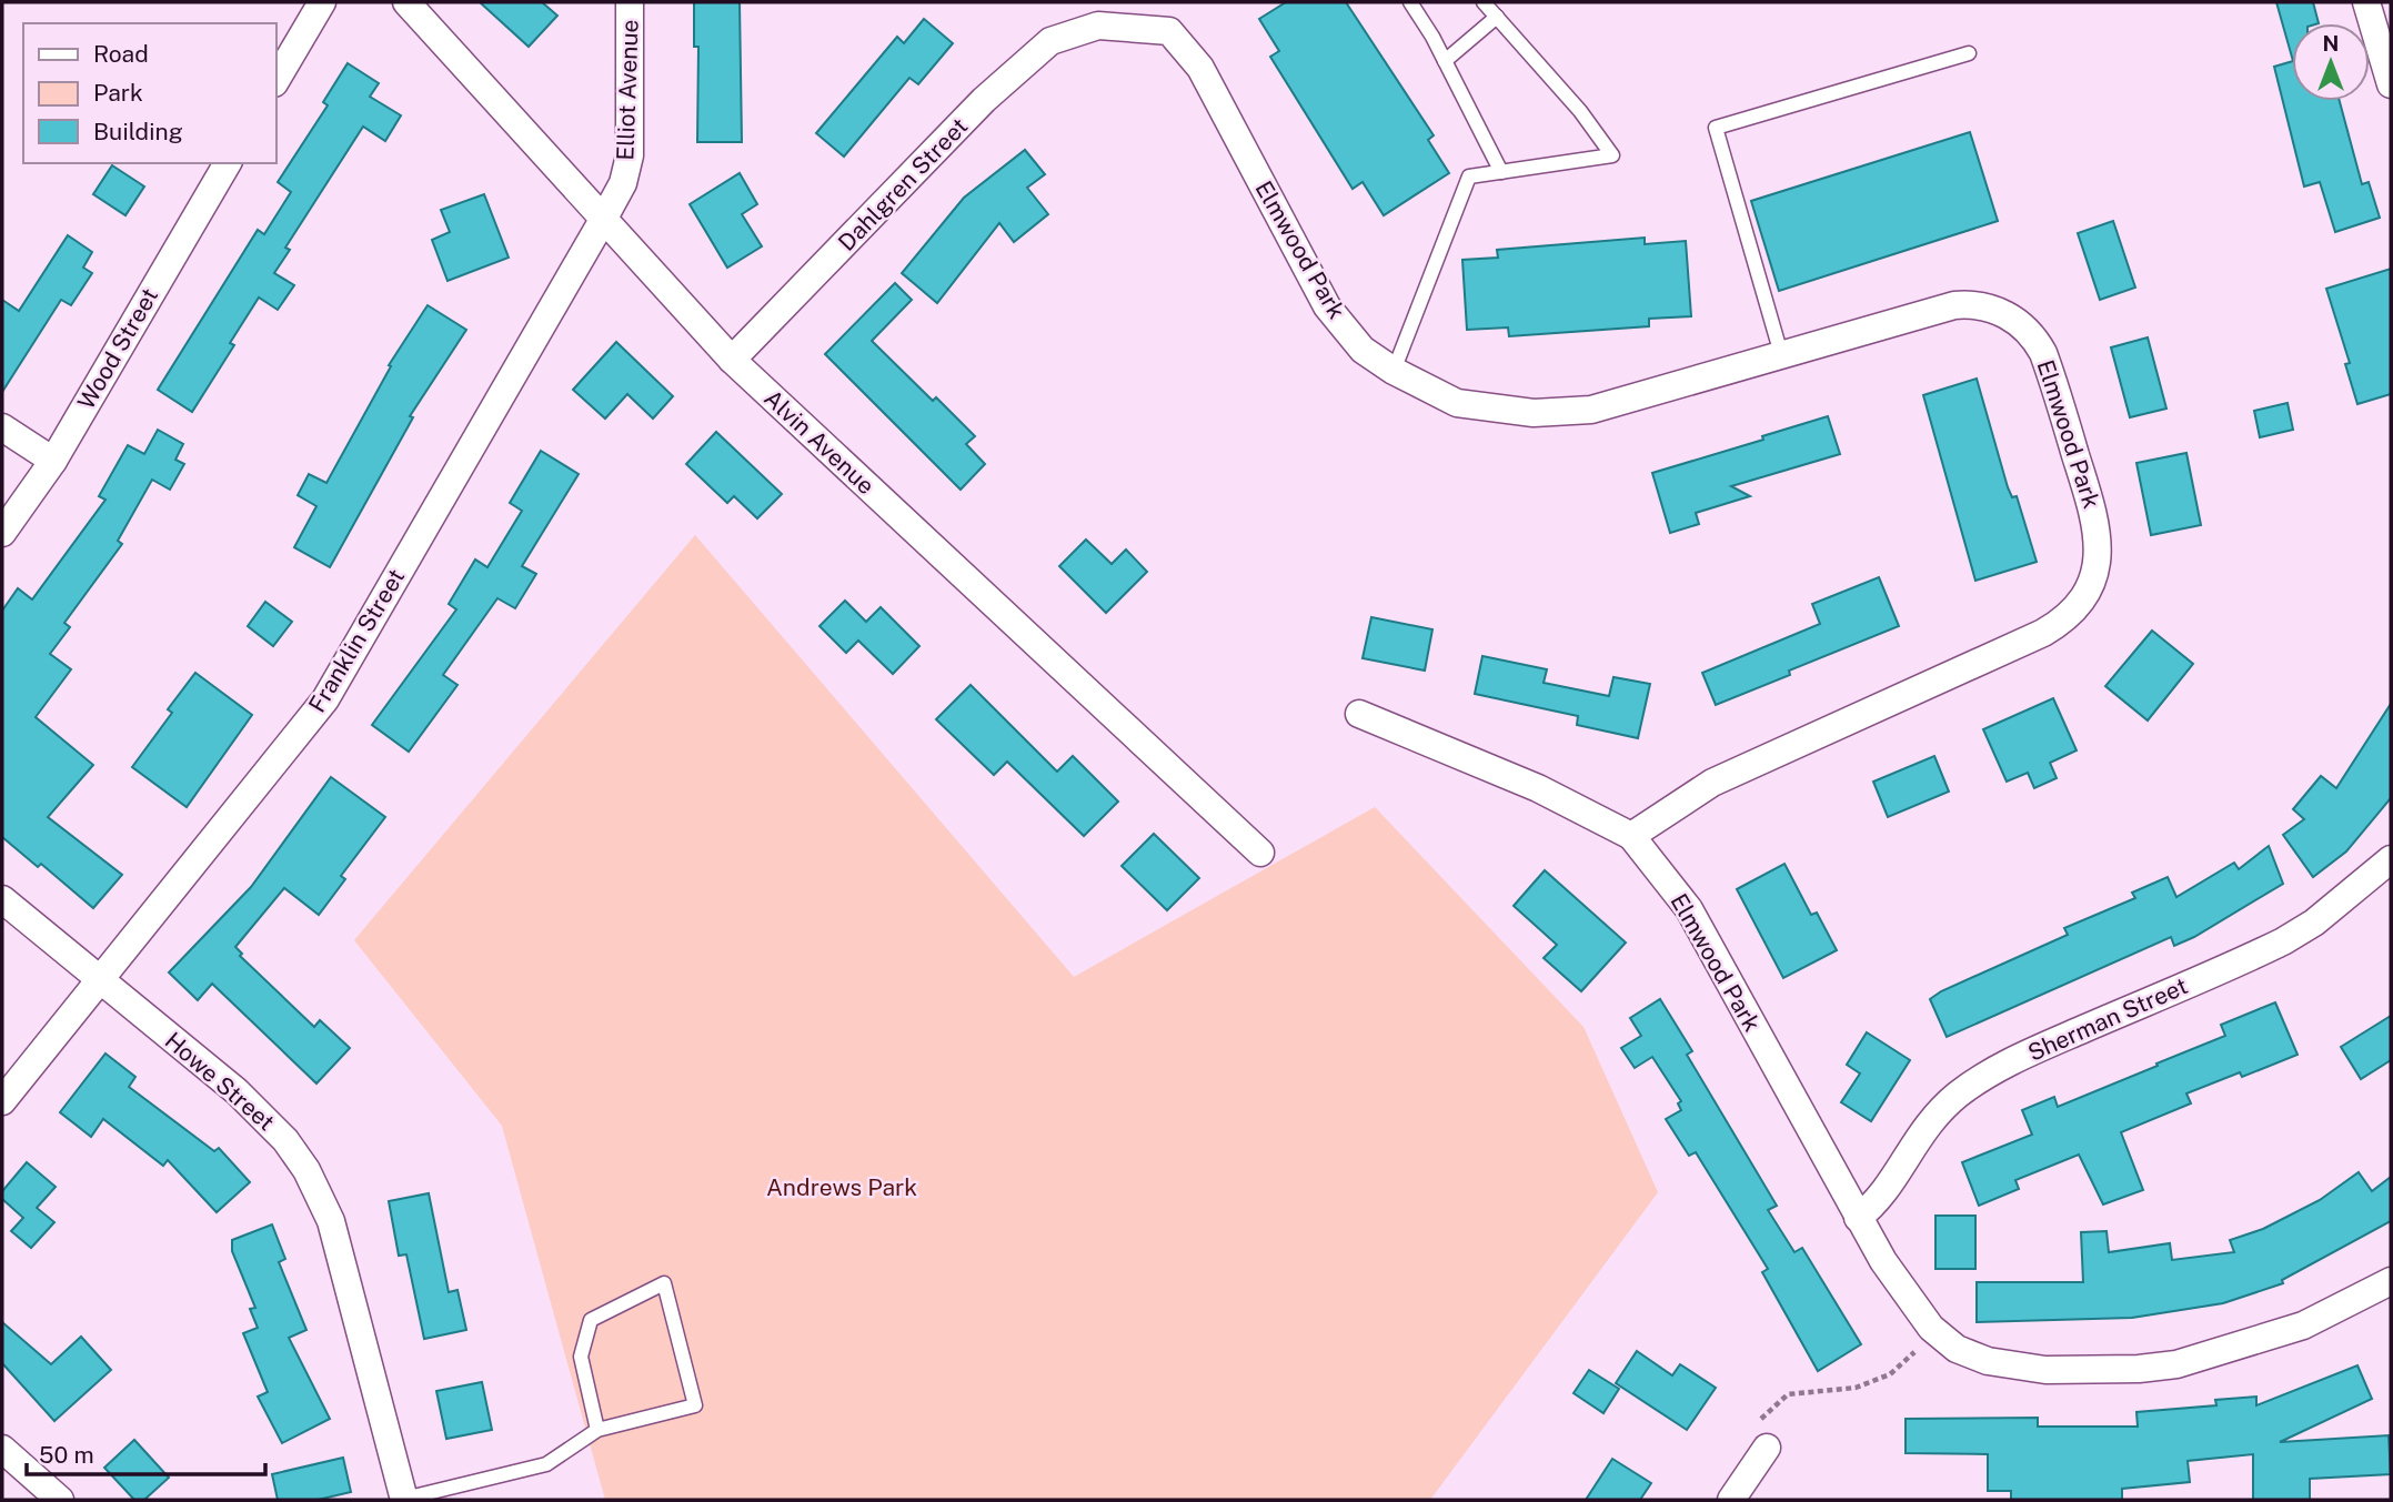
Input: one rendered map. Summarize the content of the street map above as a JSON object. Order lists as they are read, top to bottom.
{
  "streets": {
    "street": [
      "Elliot Avenue",
      "Dahlgren Street",
      "Elmwood Park",
      "Wood Street",
      "Alvin Avenue",
      "Franklin Street",
      "Sherman Street",
      "Howe Street"
    ]
  },
  "crossings": [
    ["Elliot Avenue", "Alvin Avenue"],
    ["Elliot Avenue", "Franklin Street"],
    ["Dahlgren Street", "Elmwood Park"],
    ["Dahlgren Street", "Alvin Avenue"],
    ["Elmwood Park", "Sherman Street"],
    ["Alvin Avenue", "Franklin Street"],
    ["Franklin Street", "Howe Street"]
  ],
  "parks": ["Andrews Park"],
  "legend": ["Road", "Park", "Building"],
  "scale_bar": "50 m",
  "north": "top"
}
